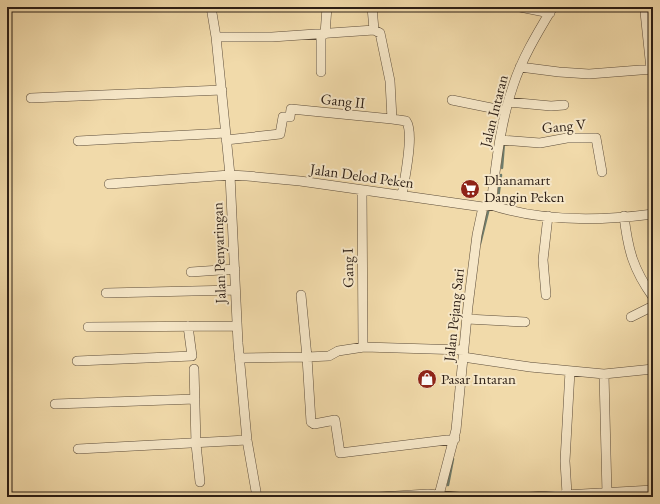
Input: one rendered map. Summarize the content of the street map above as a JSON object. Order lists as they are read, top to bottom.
{
  "streets": {
    "street": [
      "Gang II",
      "Jalan Intaran",
      "Gang V",
      "Jalan Delod Peken",
      "Jalan Penyaringan",
      "Gang I",
      "Jalan Pejang Sari"
    ]
  },
  "crossings": [
    ["Gang II", "Jalan Delod Peken"],
    ["Gang II", "Jalan Penyaringan"],
    ["Jalan Intaran", "Gang V"],
    ["Jalan Intaran", "Jalan Delod Peken"],
    ["Jalan Intaran", "Jalan Pejang Sari"],
    ["Jalan Delod Peken", "Jalan Penyaringan"],
    ["Jalan Delod Peken", "Gang I"],
    ["Jalan Delod Peken", "Jalan Pejang Sari"]
  ],
  "places": {
    "supermarket": ["Dhanamart Dangin Peken"],
    "shop": ["Pasar Intaran"]
  }
}
